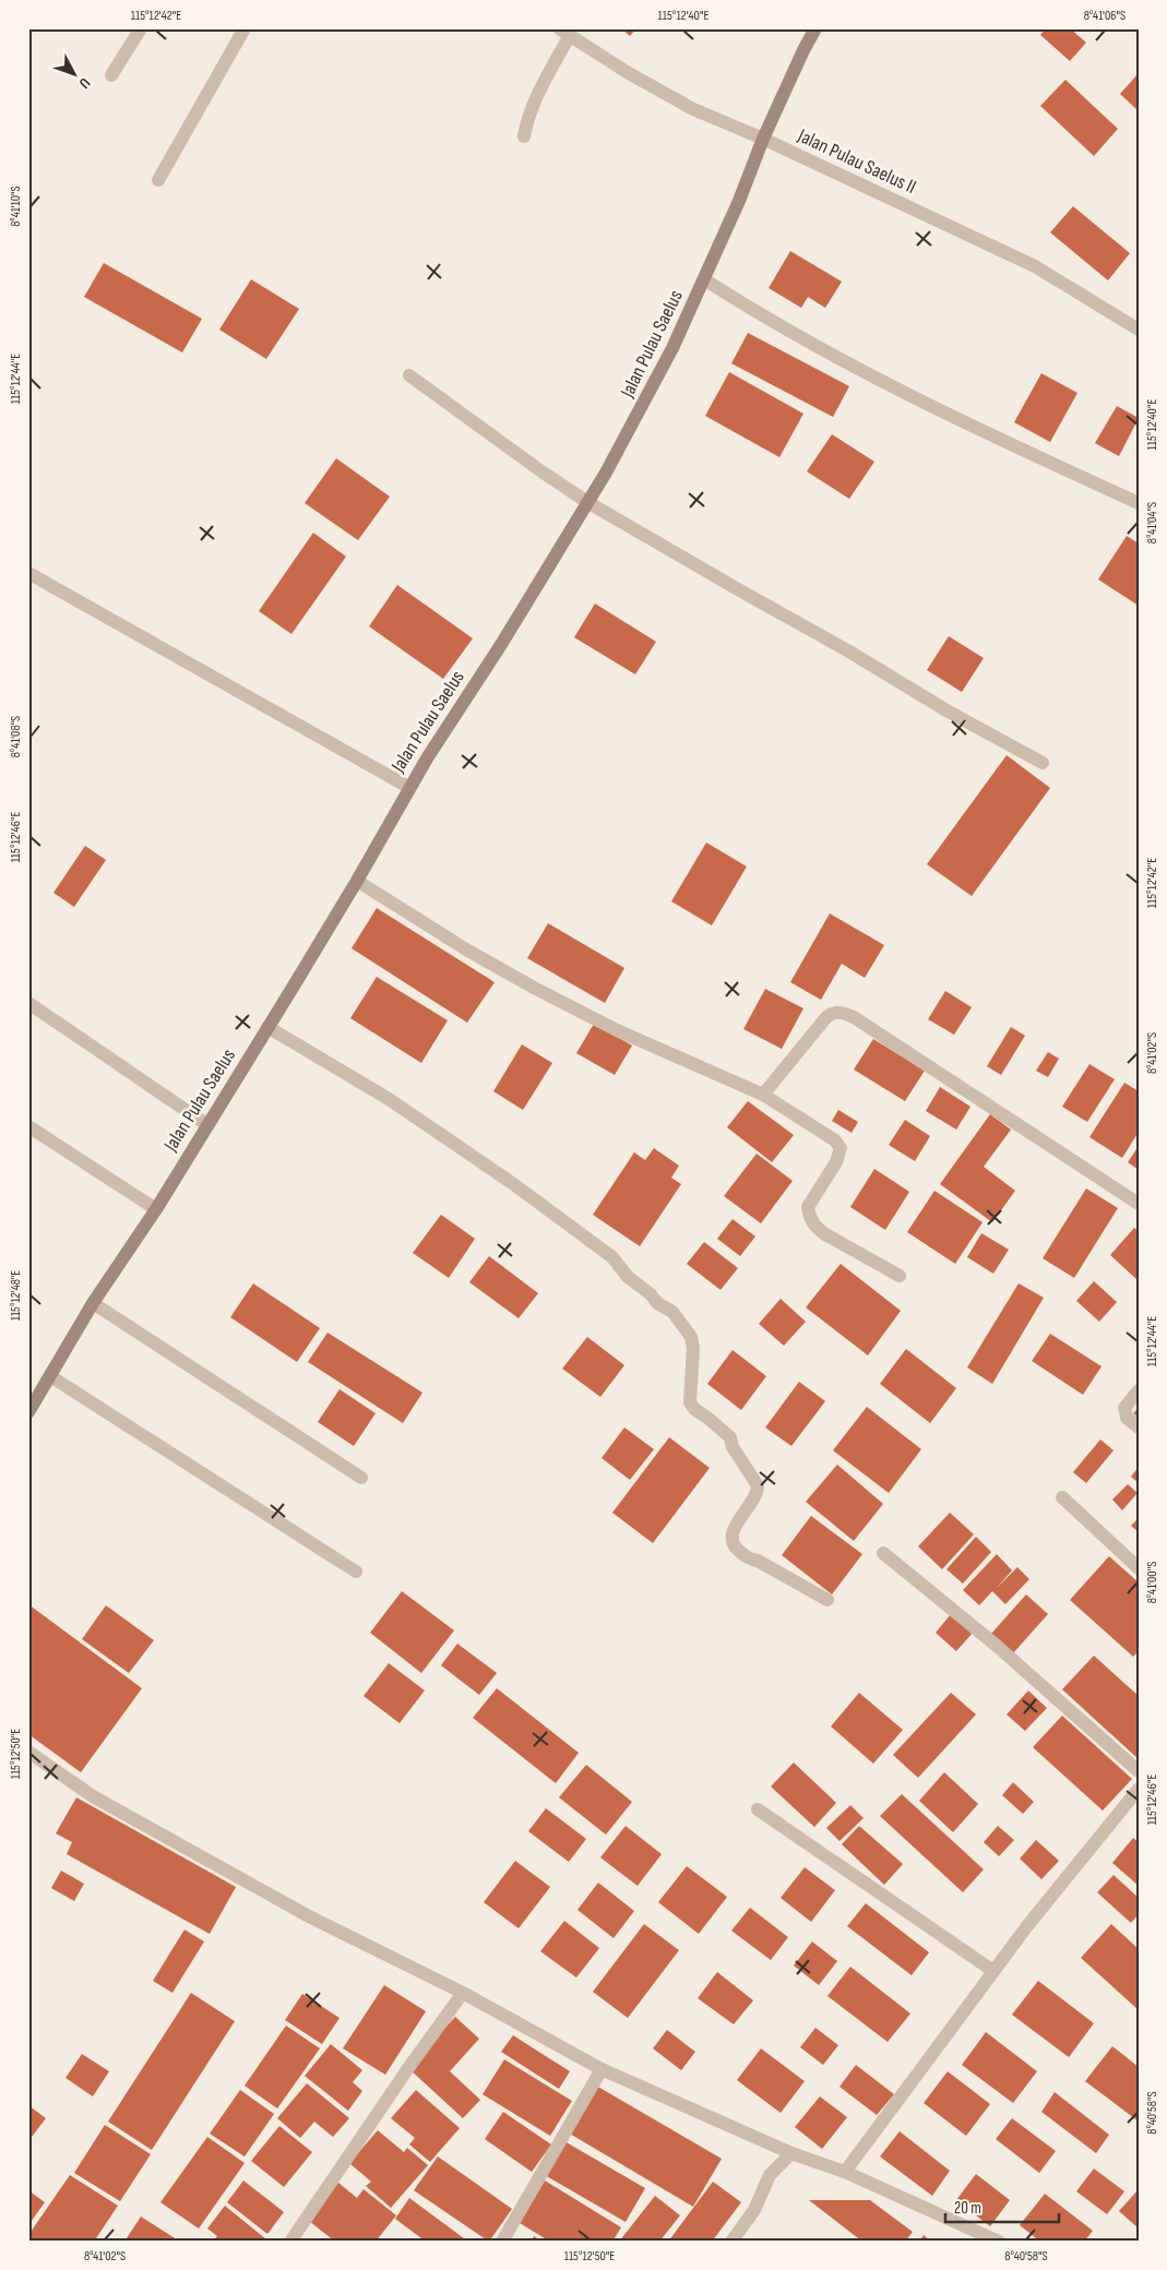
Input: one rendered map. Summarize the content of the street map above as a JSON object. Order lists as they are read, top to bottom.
{
  "streets": {
    "street": ["Jalan Pulau Saelus II", "Jalan Pulau Saelus"]
  },
  "crossings": [
    ["Jalan Pulau Saelus II", "Jalan Pulau Saelus"]
  ],
  "scale_bar": "20 m",
  "north": "bottom right",
  "coordinates": [
    "115°12'42\"E",
    "115°12'40\"E",
    "8°41'06\"S",
    "8°41'10\"S",
    "115°12'44\"E",
    "8°41'04\"S",
    "8°41'08\"S",
    "115°12'46\"E",
    "8°41'02\"S",
    "115°12'48\"E",
    "8°41'00\"S",
    "115°12'50\"E",
    "8°40'58\"S"
  ]
}
